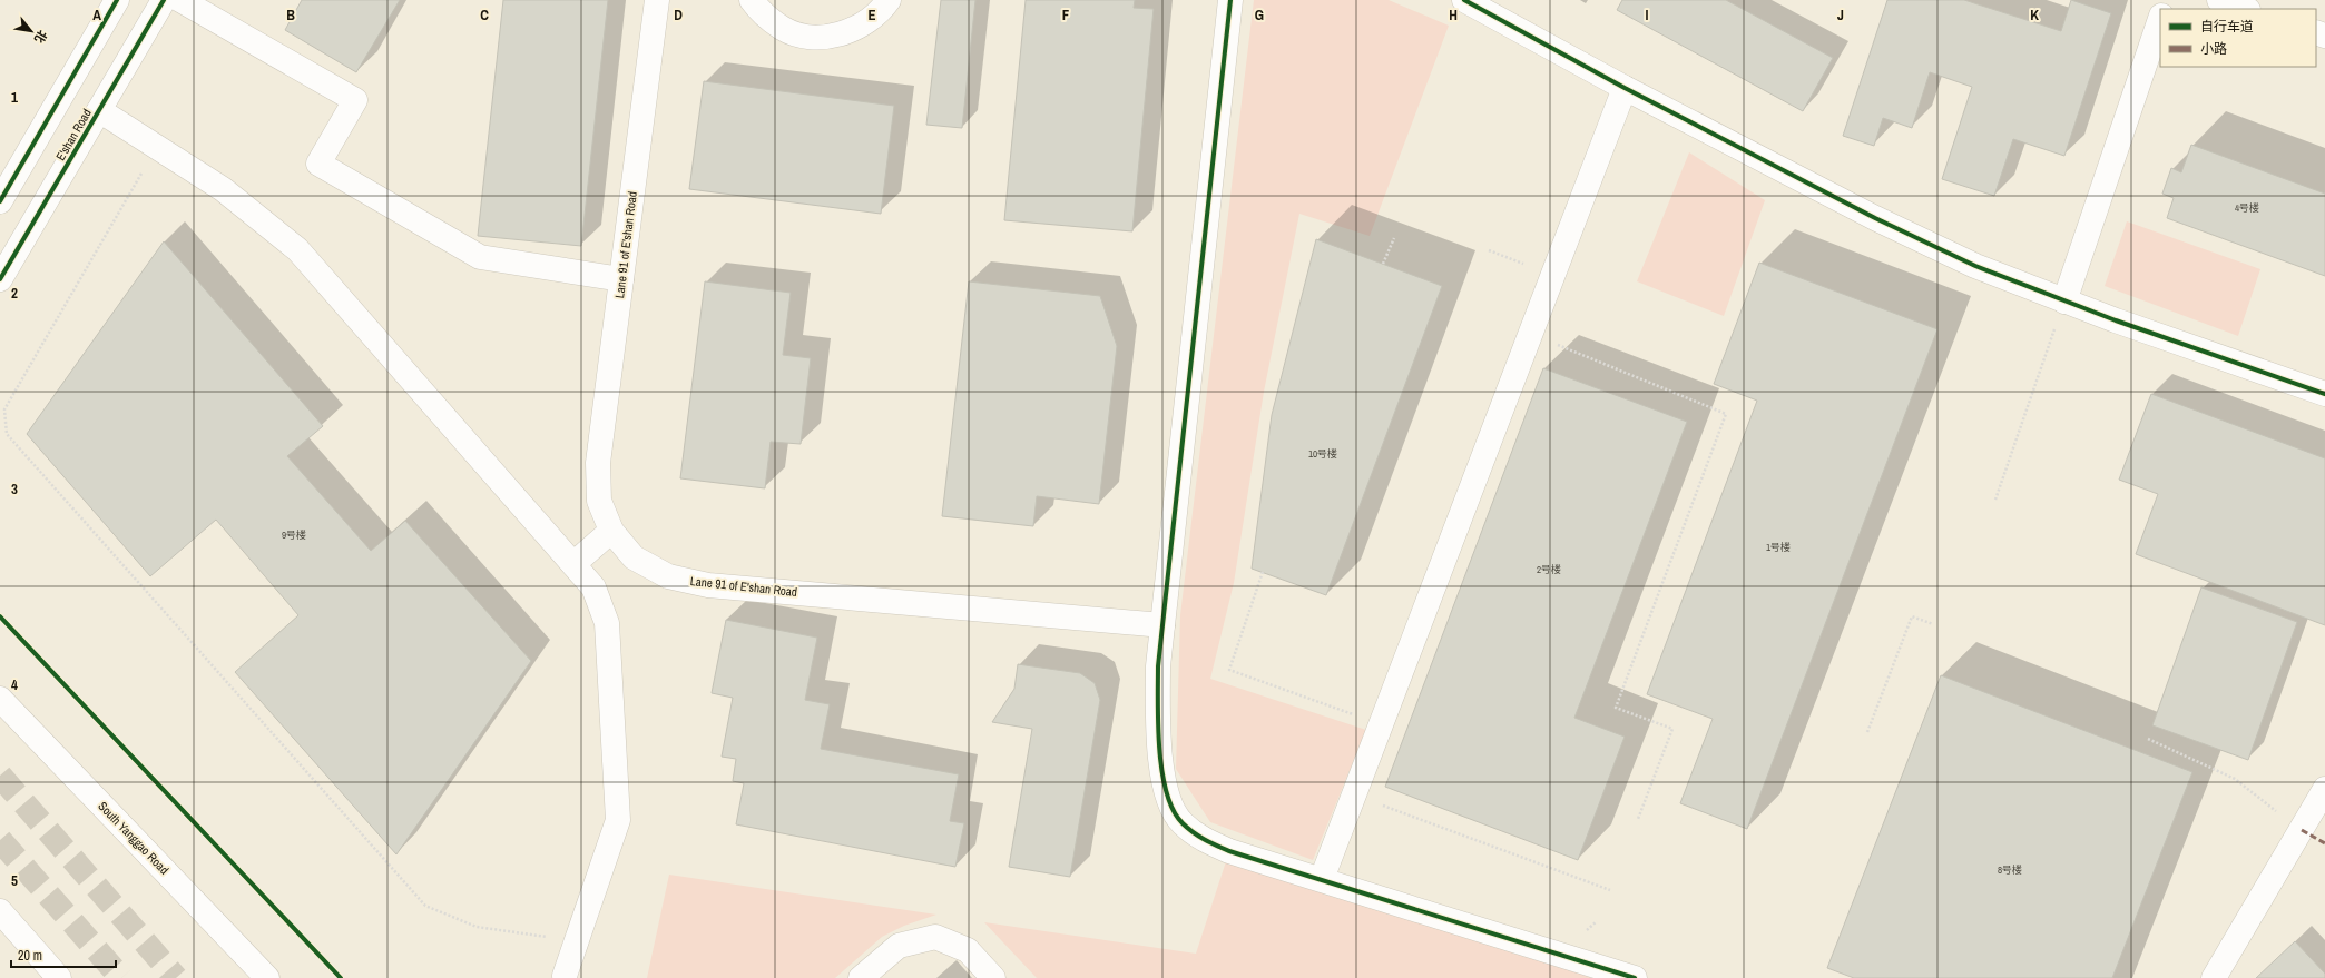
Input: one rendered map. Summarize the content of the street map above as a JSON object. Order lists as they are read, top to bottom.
{
  "streets": {
    "street": ["E'shan Road", "Lane 91 of E'shan Road", "South Yanggao Road"]
  },
  "house_numbers": [
    "4号楼",
    "10号楼",
    "9号楼",
    "1号楼",
    "2号楼",
    "8号楼"
  ],
  "legend": ["自行车道", "小路"],
  "scale_bar": "20 m",
  "north": "bottom right",
  "grid": {
    "columns": [
      "A",
      "B",
      "C",
      "D",
      "E",
      "F",
      "G",
      "H",
      "I",
      "J",
      "K"
    ],
    "rows": [
      "1",
      "2",
      "3",
      "4",
      "5"
    ]
  }
}
